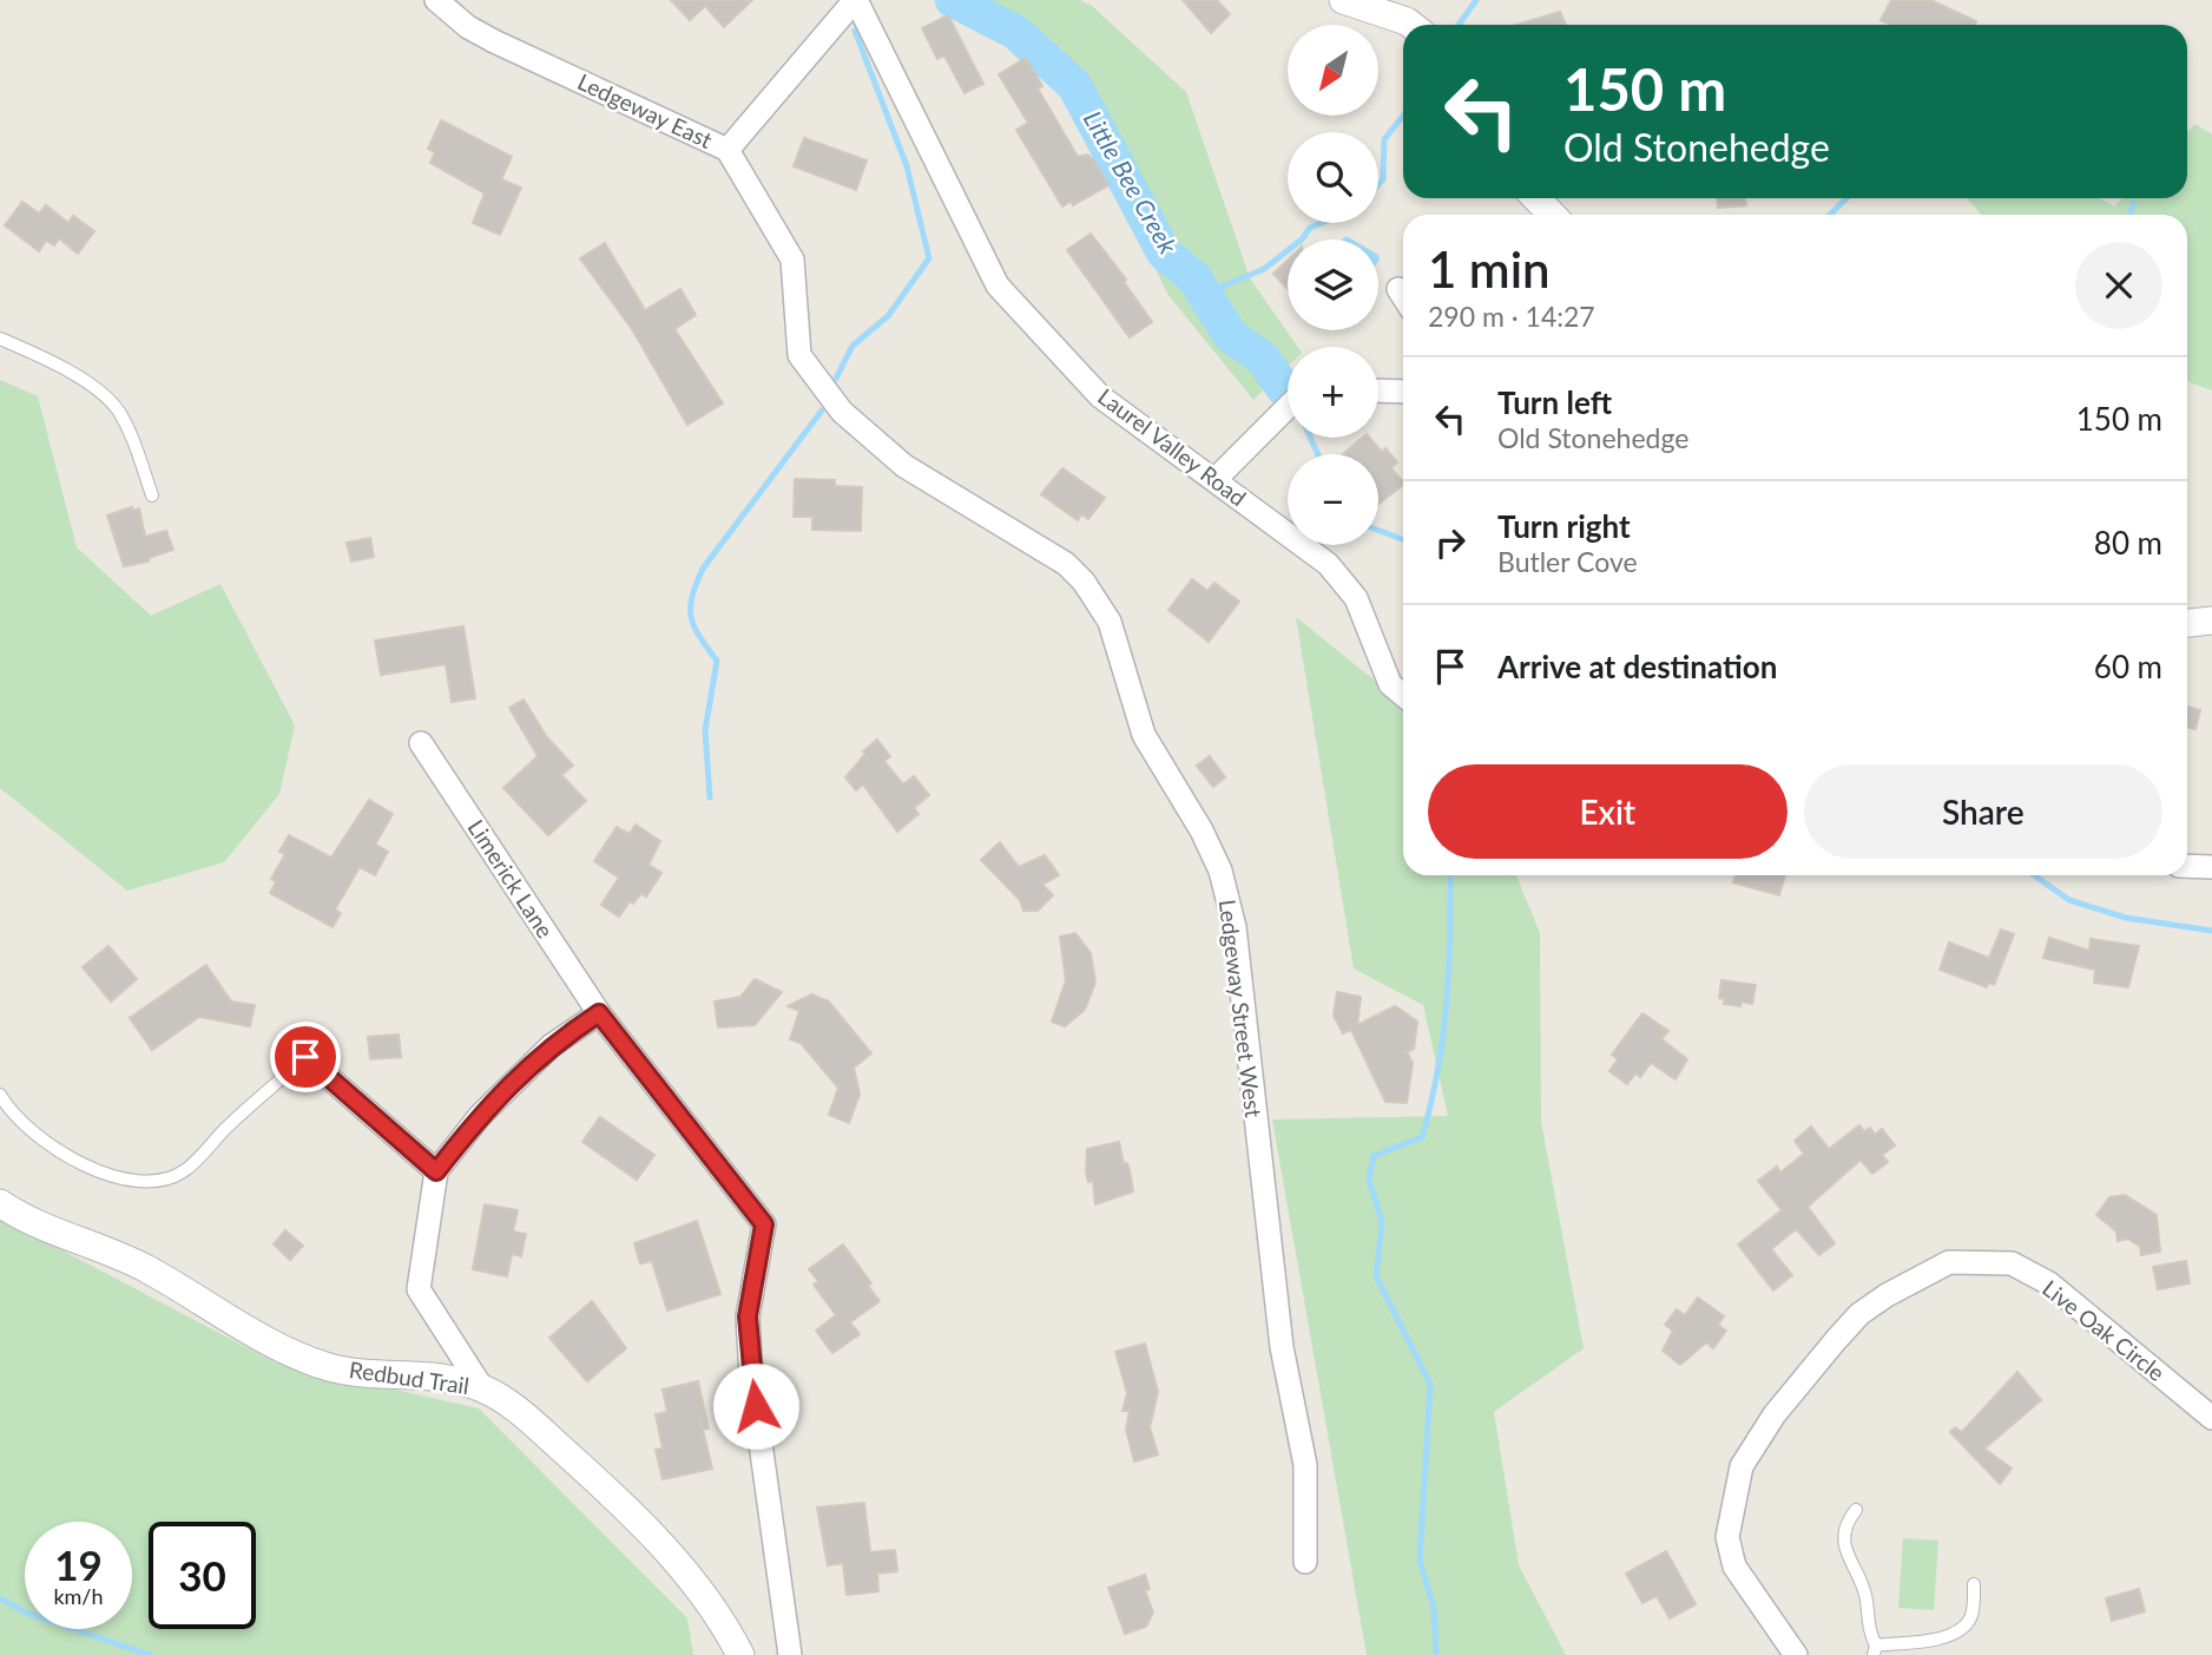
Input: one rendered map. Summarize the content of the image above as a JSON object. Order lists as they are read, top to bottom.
{
  "streets": {
    "street": [
      "Ledgeway East",
      "Laurel Valley Road",
      "Limerick Lane",
      "Ledgeway Street West",
      "Live Oak Circle",
      "Redbud Trail"
    ]
  },
  "crossings": [
    ["Ledgeway East", "Laurel Valley Road"],
    ["Ledgeway East", "Ledgeway Street West"]
  ],
  "water": ["Little Bee Creek"],
  "north": "bottom left",
  "page": {
    "map_buttons": ["+", "−"],
    "turn": ["150 m", "Old Stonehedge"],
    "heading": ["1 min", "290 m · 14:27"],
    "list": [
      {
        "name": "Turn left",
        "note": "Old Stonehedge",
        "value": "150 m"
      },
      {
        "name": "Turn right",
        "note": "Butler Cove",
        "value": "80 m"
      },
      {
        "name": "Arrive at destination",
        "value": "60 m"
      }
    ],
    "buttons": ["Exit", "Share"],
    "speed": "19 km/h",
    "limit": "30"
  }
}
